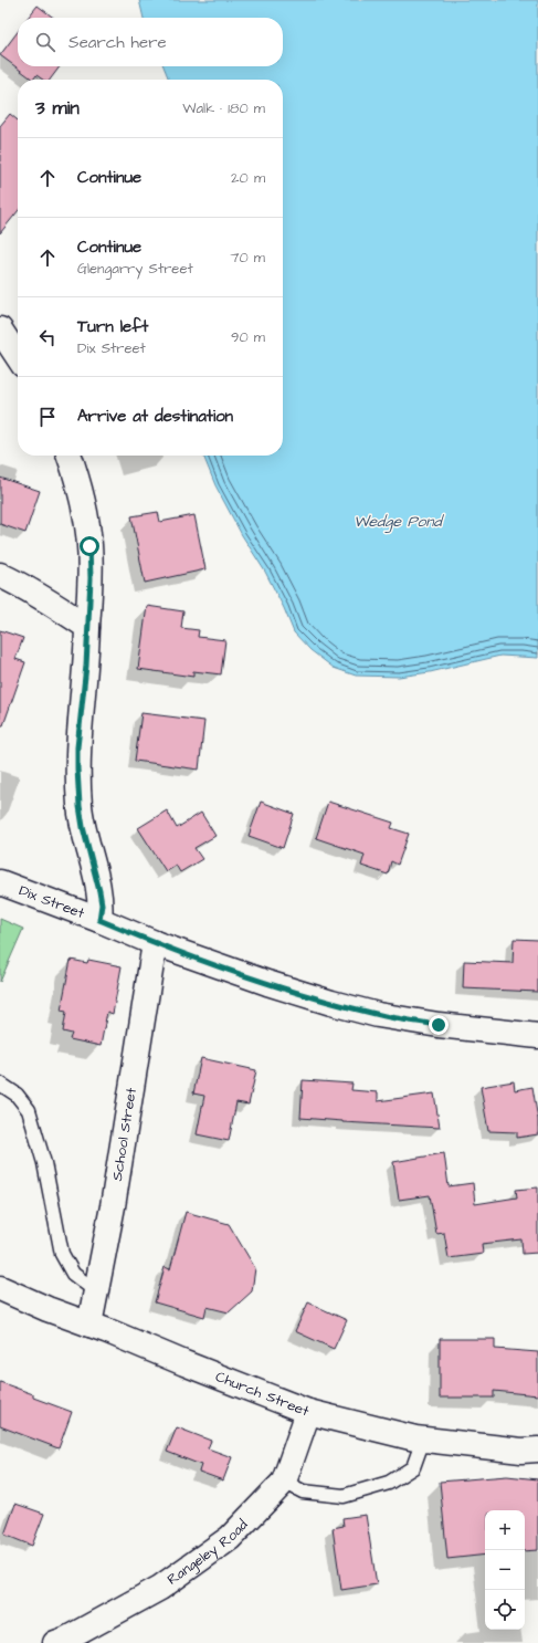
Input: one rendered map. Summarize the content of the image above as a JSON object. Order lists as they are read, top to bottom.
{
  "streets": {
    "street": [
      "Dix Street",
      "School Street",
      "Church Street",
      "Rangeley Road"
    ]
  },
  "crossings": [
    ["Dix Street", "School Street"],
    ["School Street", "Church Street"],
    ["Church Street", "Rangeley Road"]
  ],
  "water": ["Wedge Pond"],
  "page": {
    "search": "Search here",
    "heading": ["3 min", "Walk · 180 m"],
    "list": [
      ["Continue", "20 m"],
      ["Continue", "Glengarry Street", "70 m"],
      ["Turn left", "Dix Street", "90 m"],
      "Arrive at destination"
    ],
    "map_buttons": ["+", "−"]
  }
}
